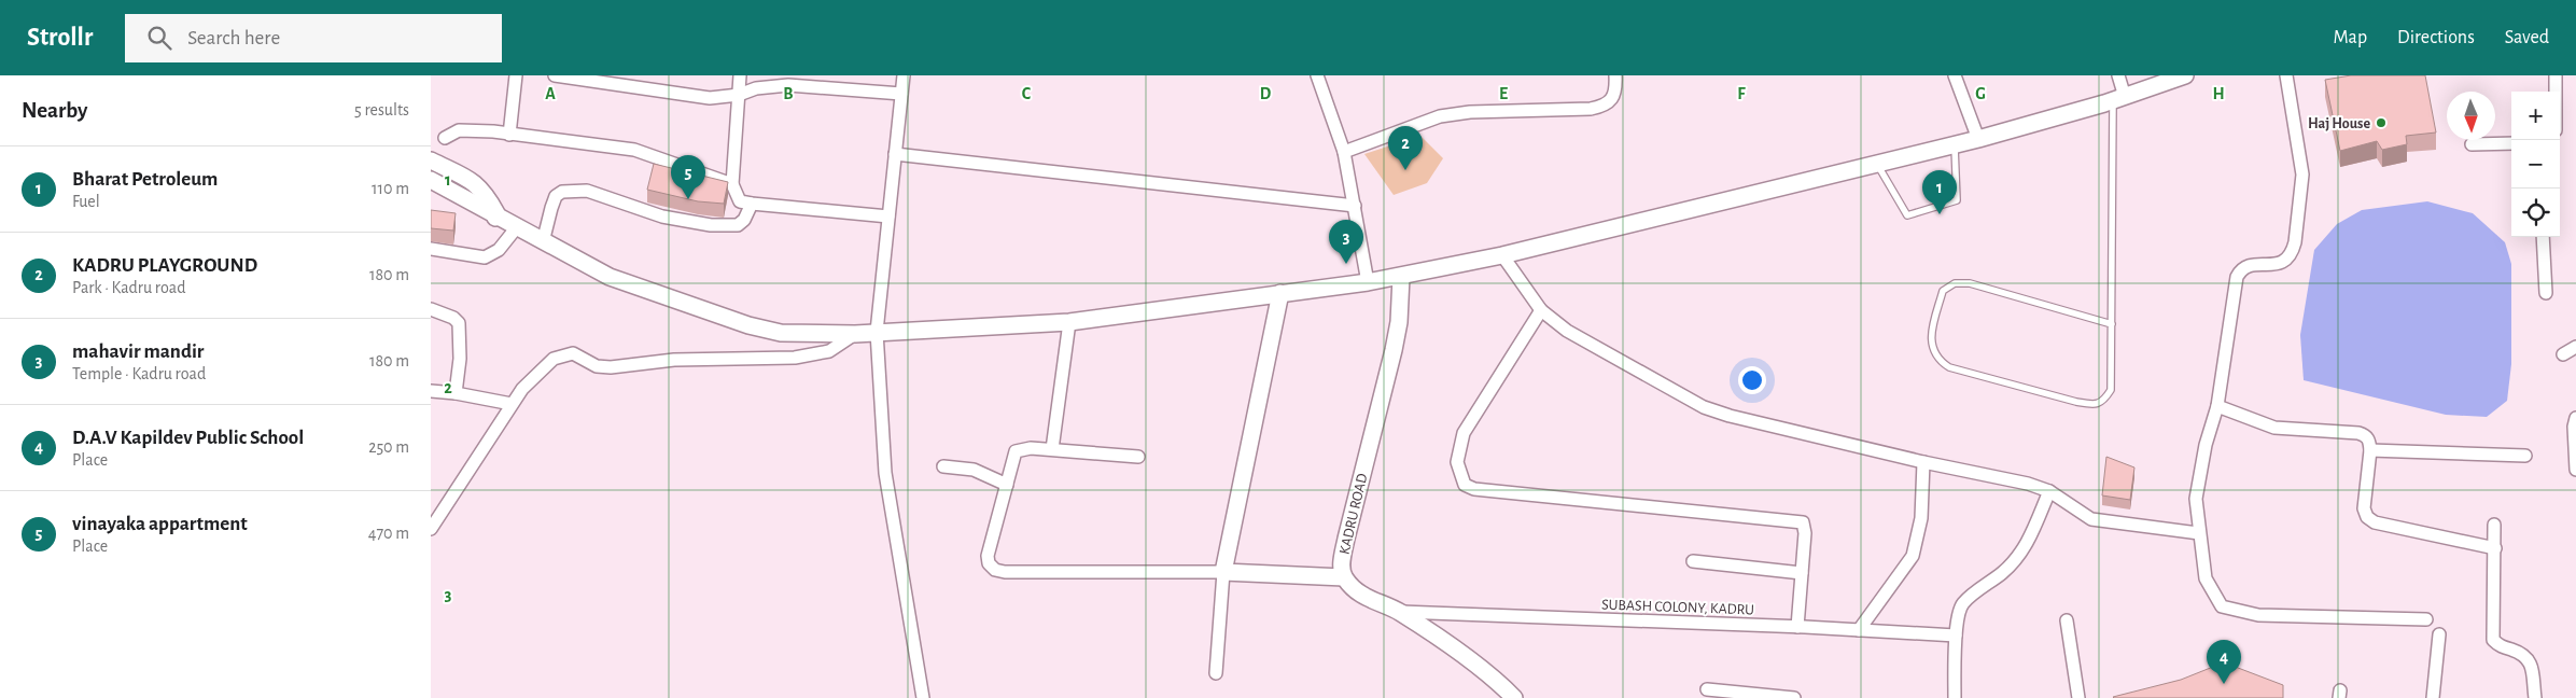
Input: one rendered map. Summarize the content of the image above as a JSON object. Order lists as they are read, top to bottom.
{
  "streets": {
    "street": ["KADRU ROAD", "SUBASH COLONY, KADRU"]
  },
  "crossings": [
    ["KADRU ROAD", "SUBASH COLONY, KADRU"]
  ],
  "places": ["Haj House"],
  "north": "bottom",
  "page": {
    "header": "Strollr",
    "search": "Search here",
    "nav": ["Map", "Directions", "Saved"],
    "heading": ["Nearby", "5 results"],
    "map_buttons": ["+", "−"],
    "pins": [
      "2",
      "5",
      "1",
      "3",
      "4"
    ],
    "list": [
      {
        "mark": "1",
        "name": "Bharat Petroleum",
        "note": "Fuel",
        "value": "110 m"
      },
      {
        "mark": "2",
        "name": "KADRU PLAYGROUND",
        "note": "Park · Kadru road",
        "value": "180 m"
      },
      {
        "mark": "3",
        "name": "mahavir mandir",
        "note": "Temple · Kadru road",
        "value": "180 m"
      },
      {
        "mark": "4",
        "name": "D.A.V Kapildev Public School",
        "note": "Place",
        "value": "250 m"
      },
      {
        "mark": "5",
        "name": "vinayaka appartment",
        "note": "Place",
        "value": "470 m"
      }
    ]
  },
  "grid": {
    "columns": [
      "A",
      "B",
      "C",
      "D",
      "E",
      "F",
      "G",
      "H"
    ],
    "rows": ["1", "2", "3"]
  }
}
